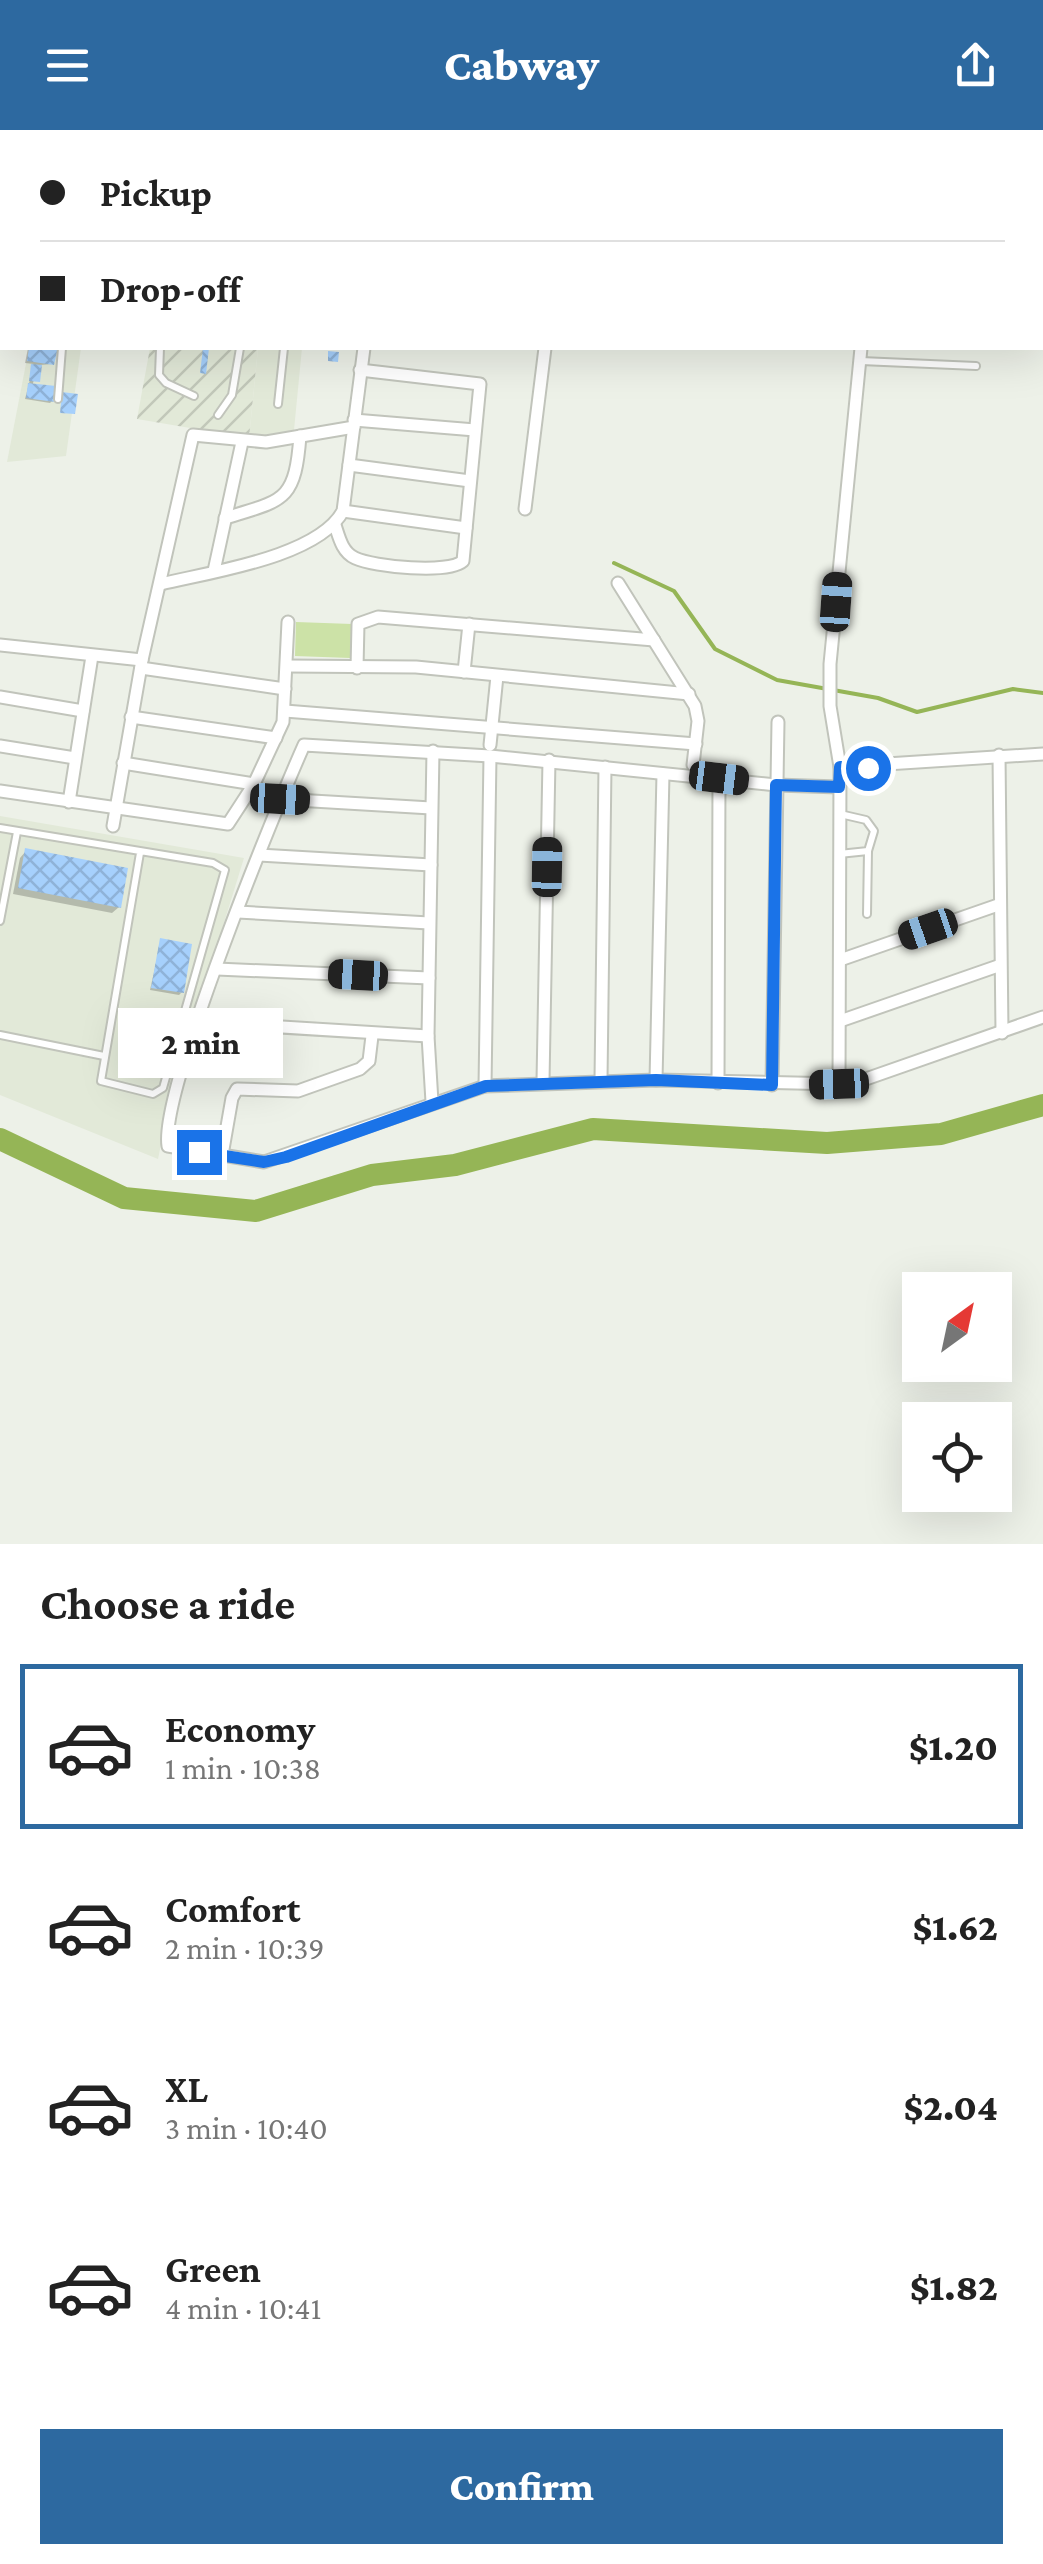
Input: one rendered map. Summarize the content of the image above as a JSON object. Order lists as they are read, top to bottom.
{
  "north": "top right",
  "page": {
    "header": "Cabway",
    "banner": ["Pickup", "Drop-off"],
    "bubble": "2 min",
    "heading": "Choose a ride",
    "list": [
      {
        "name": "Economy",
        "note": "1 min · 10:38",
        "value": "$1.20"
      },
      {
        "name": "Comfort",
        "note": "2 min · 10:39",
        "value": "$1.62"
      },
      {
        "name": "XL",
        "note": "3 min · 10:40",
        "value": "$2.04"
      },
      {
        "name": "Green",
        "note": "4 min · 10:41",
        "value": "$1.82"
      }
    ],
    "buttons": "Confirm"
  }
}
